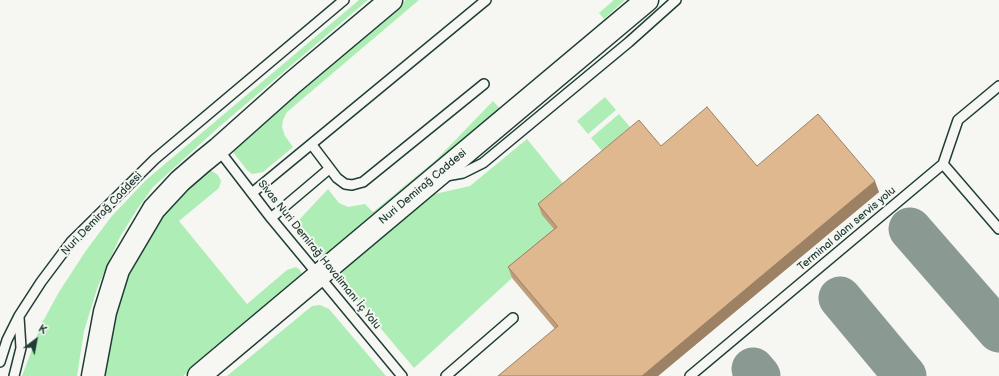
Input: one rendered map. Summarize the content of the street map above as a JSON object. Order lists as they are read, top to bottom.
{
  "streets": {
    "main road": ["Nuri Demirağ Caddesi"],
    "lane": ["Terminal alanı servis yolu", "Sivas Nuri Demirağ Havalimanı İç Yolu"]
  },
  "crossings": [
    ["Nuri Demirağ Caddesi", "Sivas Nuri Demirağ Havalimanı İç Yolu"]
  ],
  "north": "top right"
}
